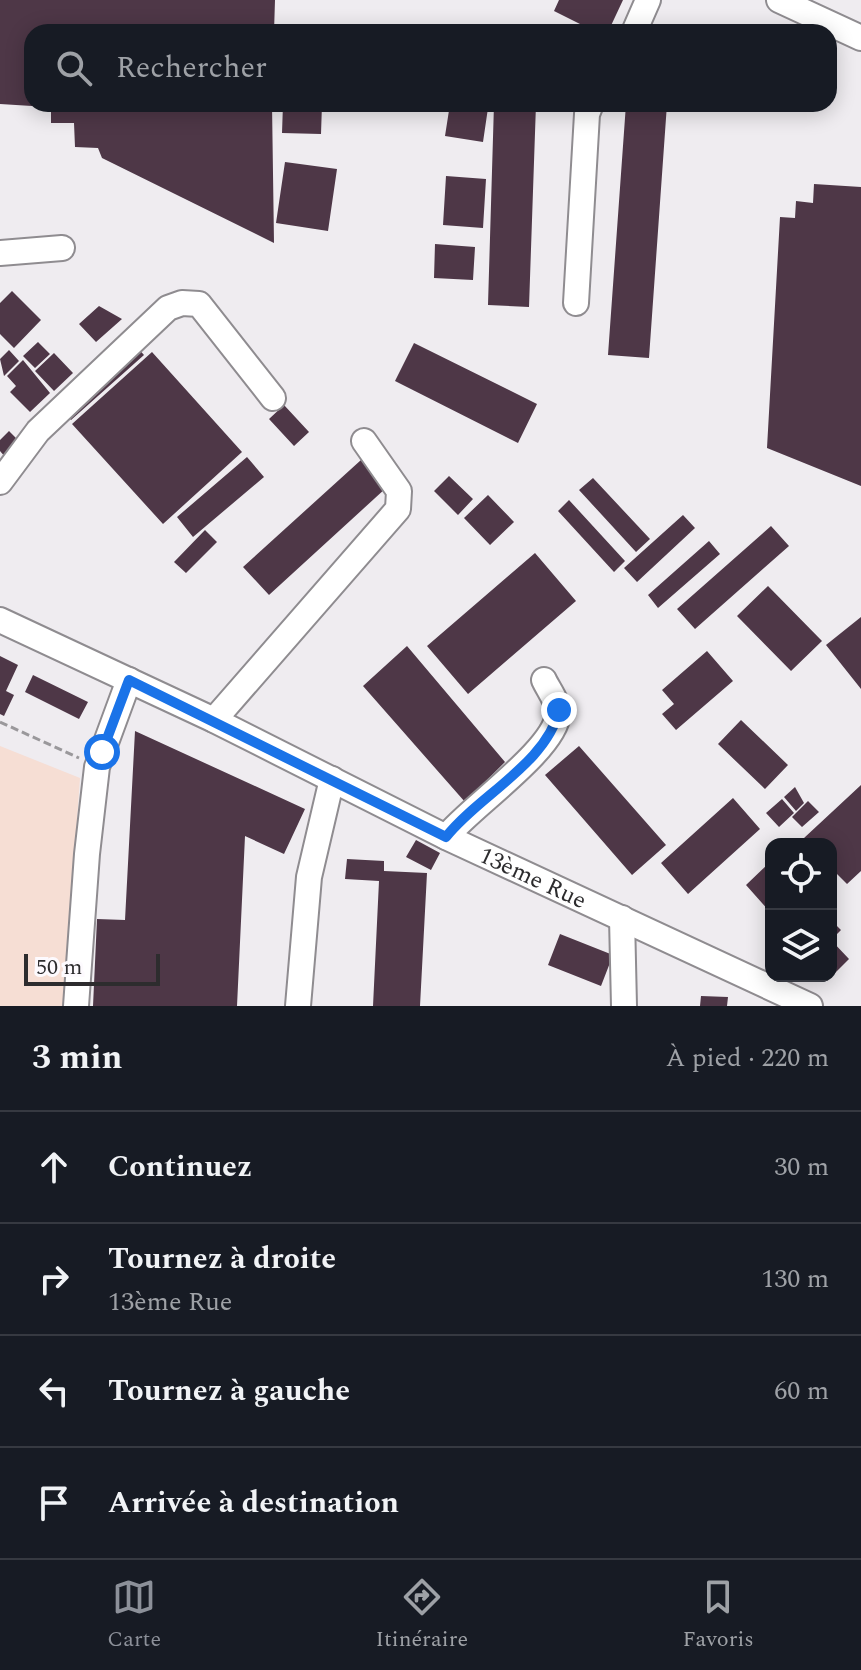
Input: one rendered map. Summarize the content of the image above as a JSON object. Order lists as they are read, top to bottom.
{
  "streets": {
    "street": ["13ème Rue"]
  },
  "scale_bar": "50 m",
  "page": {
    "search": "Rechercher",
    "scale": "50 m",
    "heading": ["3 min", "À pied · 220 m"],
    "list": [
      ["Continuez", "30 m"],
      ["Tournez à droite", "13ème Rue", "130 m"],
      ["Tournez à gauche", "60 m"],
      "Arrivée à destination"
    ],
    "nav": ["Carte", "Itinéraire", "Favoris"]
  }
}
